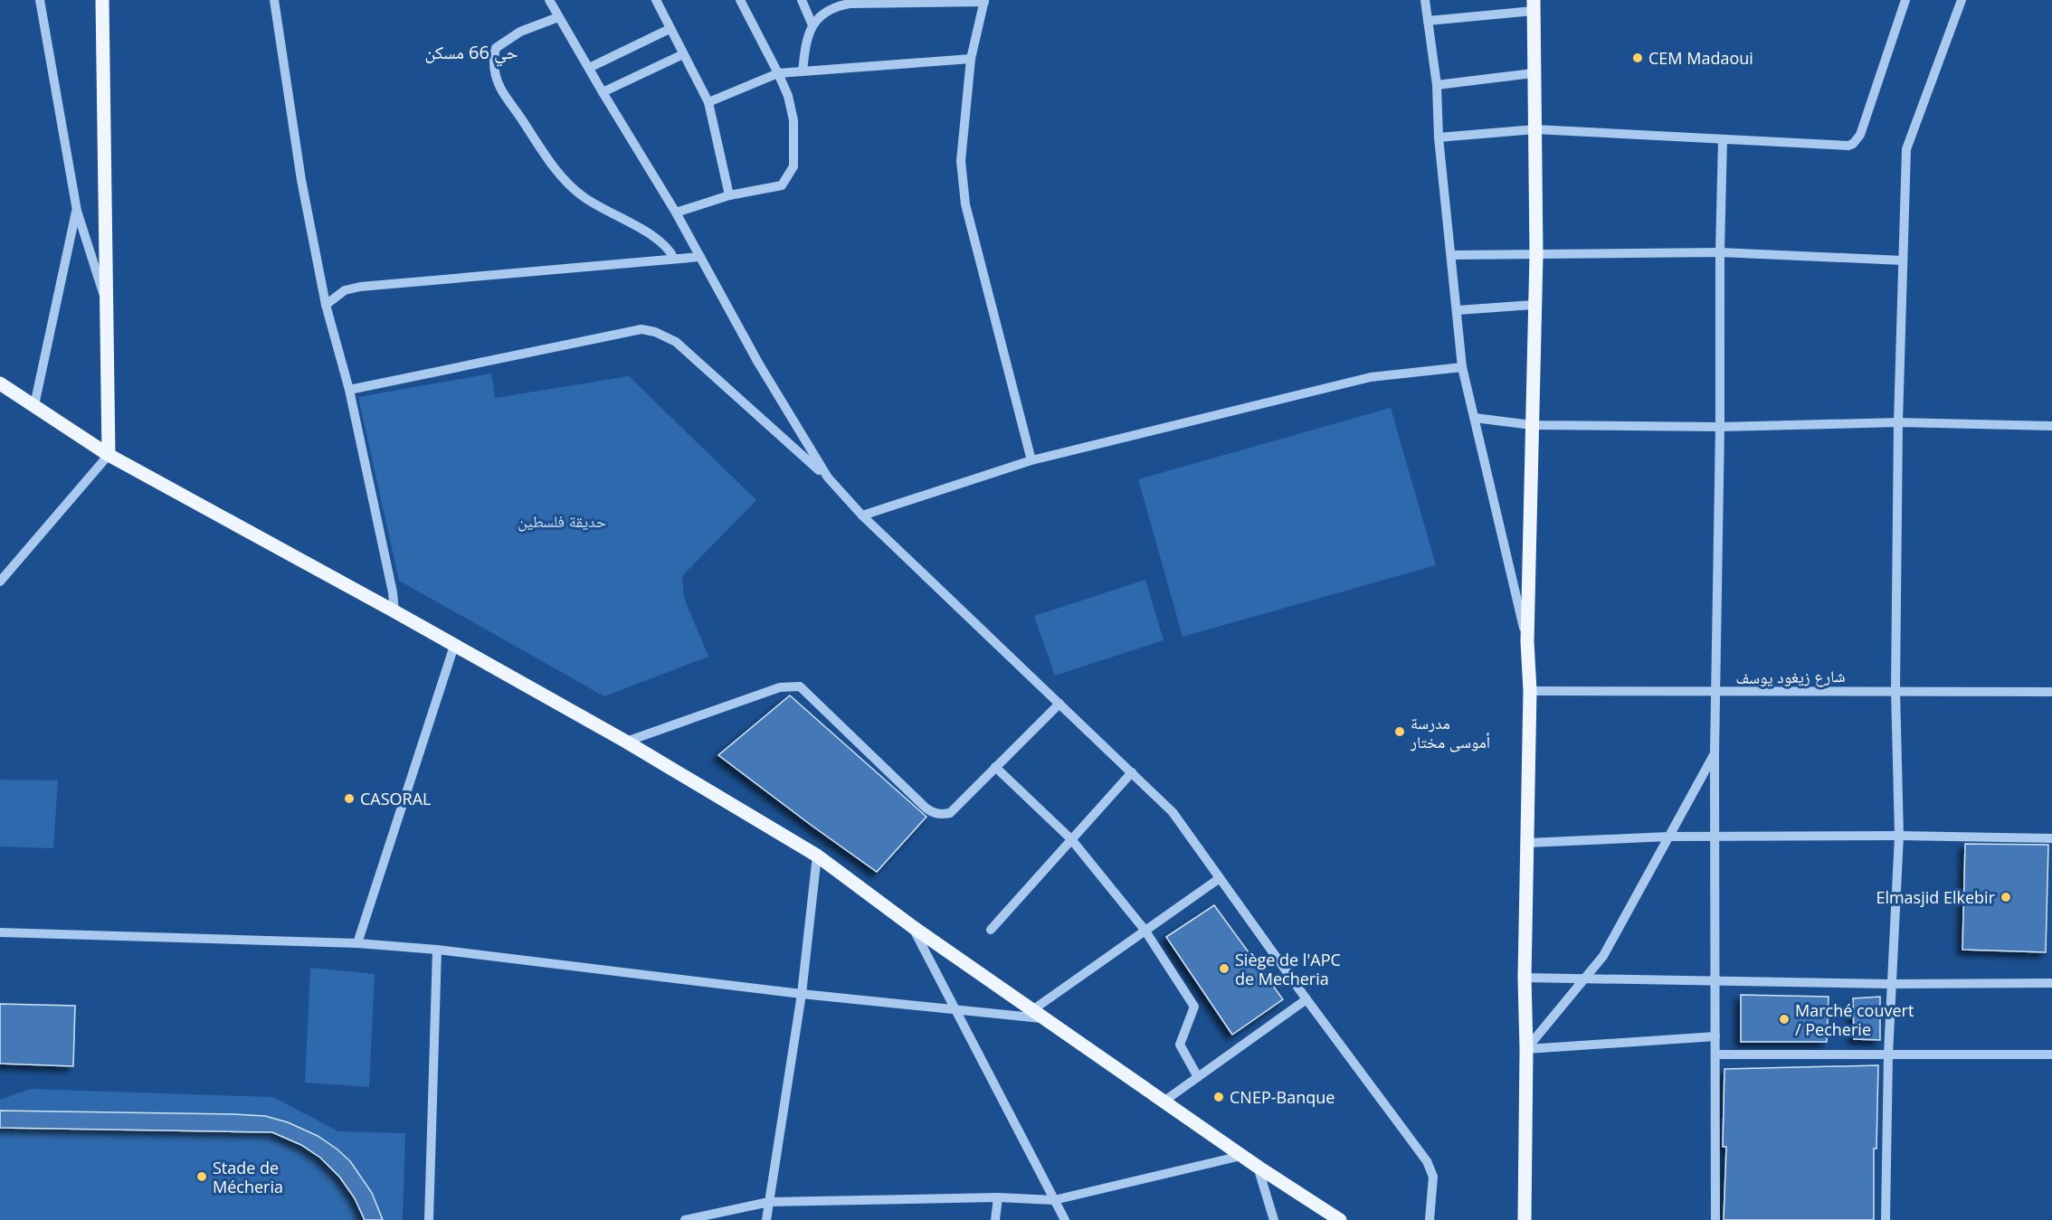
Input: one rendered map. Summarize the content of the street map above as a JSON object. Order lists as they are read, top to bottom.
{
  "streets": {
    "street": ["شارع زيغود يوسف"]
  },
  "districts": ["حي 66 مسكن"],
  "parks": ["حديقة فلسطين"],
  "places": [
    "CEM Madaoui",
    "مدرسة أموسى مختار",
    "CASORAL",
    "Elmasjid Elkebir",
    "Siège de l'APC de Mecheria",
    "Marché couvert / Pecherie",
    "CNEP-Banque",
    "Stade de Mécheria"
  ]
}
